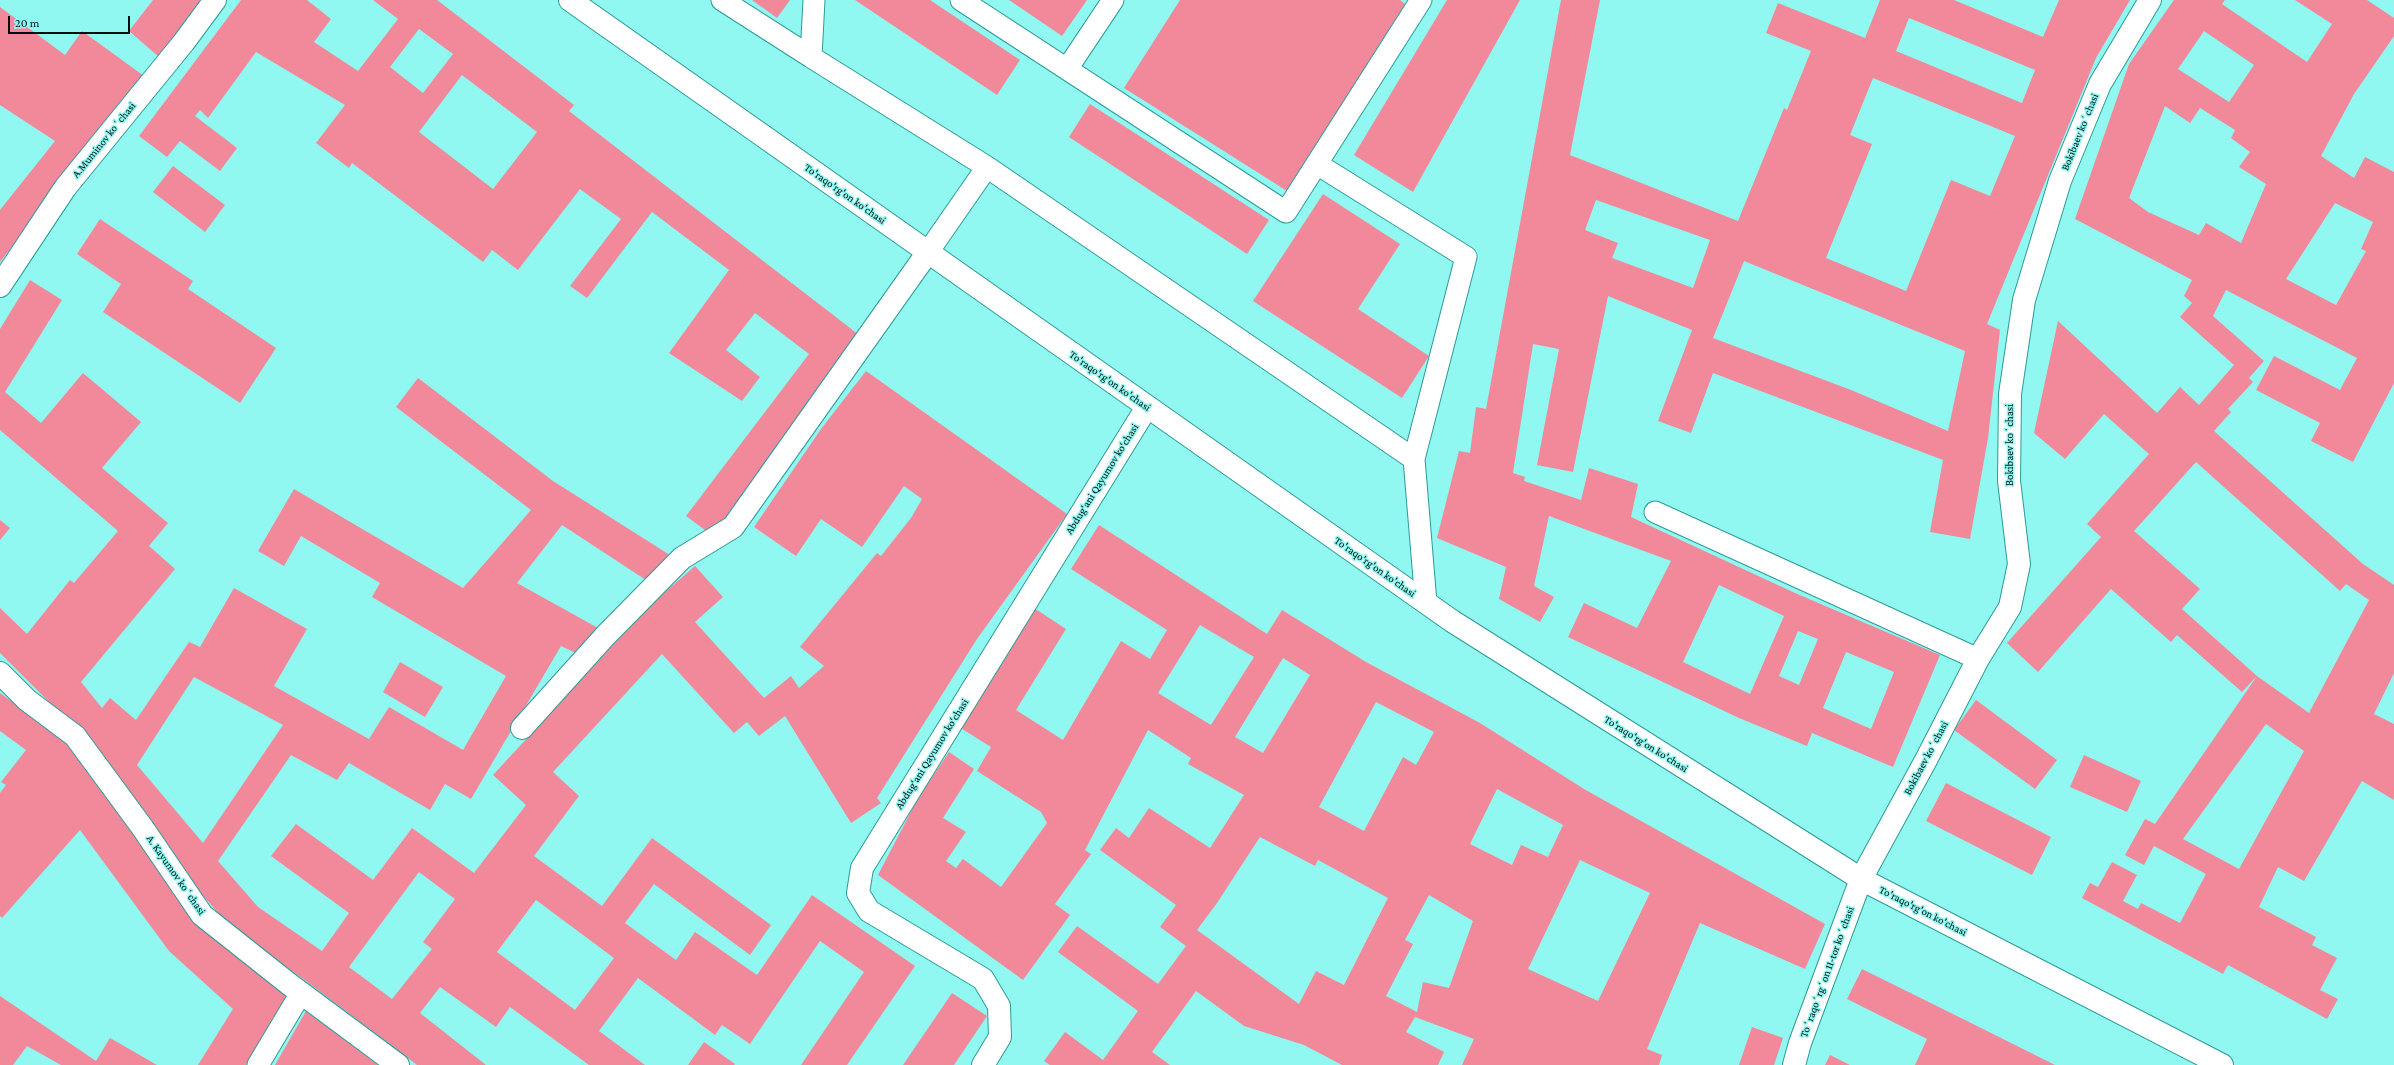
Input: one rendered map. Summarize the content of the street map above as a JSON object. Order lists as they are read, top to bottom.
{
  "streets": {
    "street": [
      "Bokibaev koʻchasi",
      "A.Muminov koʻchasi",
      "To'raqo'rg'on ko'chasi",
      "Abdug‘ani Qayumov ko‘chasi",
      "A. Kayumov koʻchasi",
      "Toʻraqoʻrgʻon 11-tor koʻchasi"
    ]
  },
  "crossings": [
    ["Bokibaev koʻchasi", "To'raqo'rg'on ko'chasi"],
    ["Bokibaev koʻchasi", "Toʻraqoʻrgʻon 11-tor koʻchasi"],
    ["To'raqo'rg'on ko'chasi", "Abdug‘ani Qayumov ko‘chasi"],
    ["To'raqo'rg'on ko'chasi", "Toʻraqoʻrgʻon 11-tor koʻchasi"]
  ],
  "scale_bar": "20 m"
}
